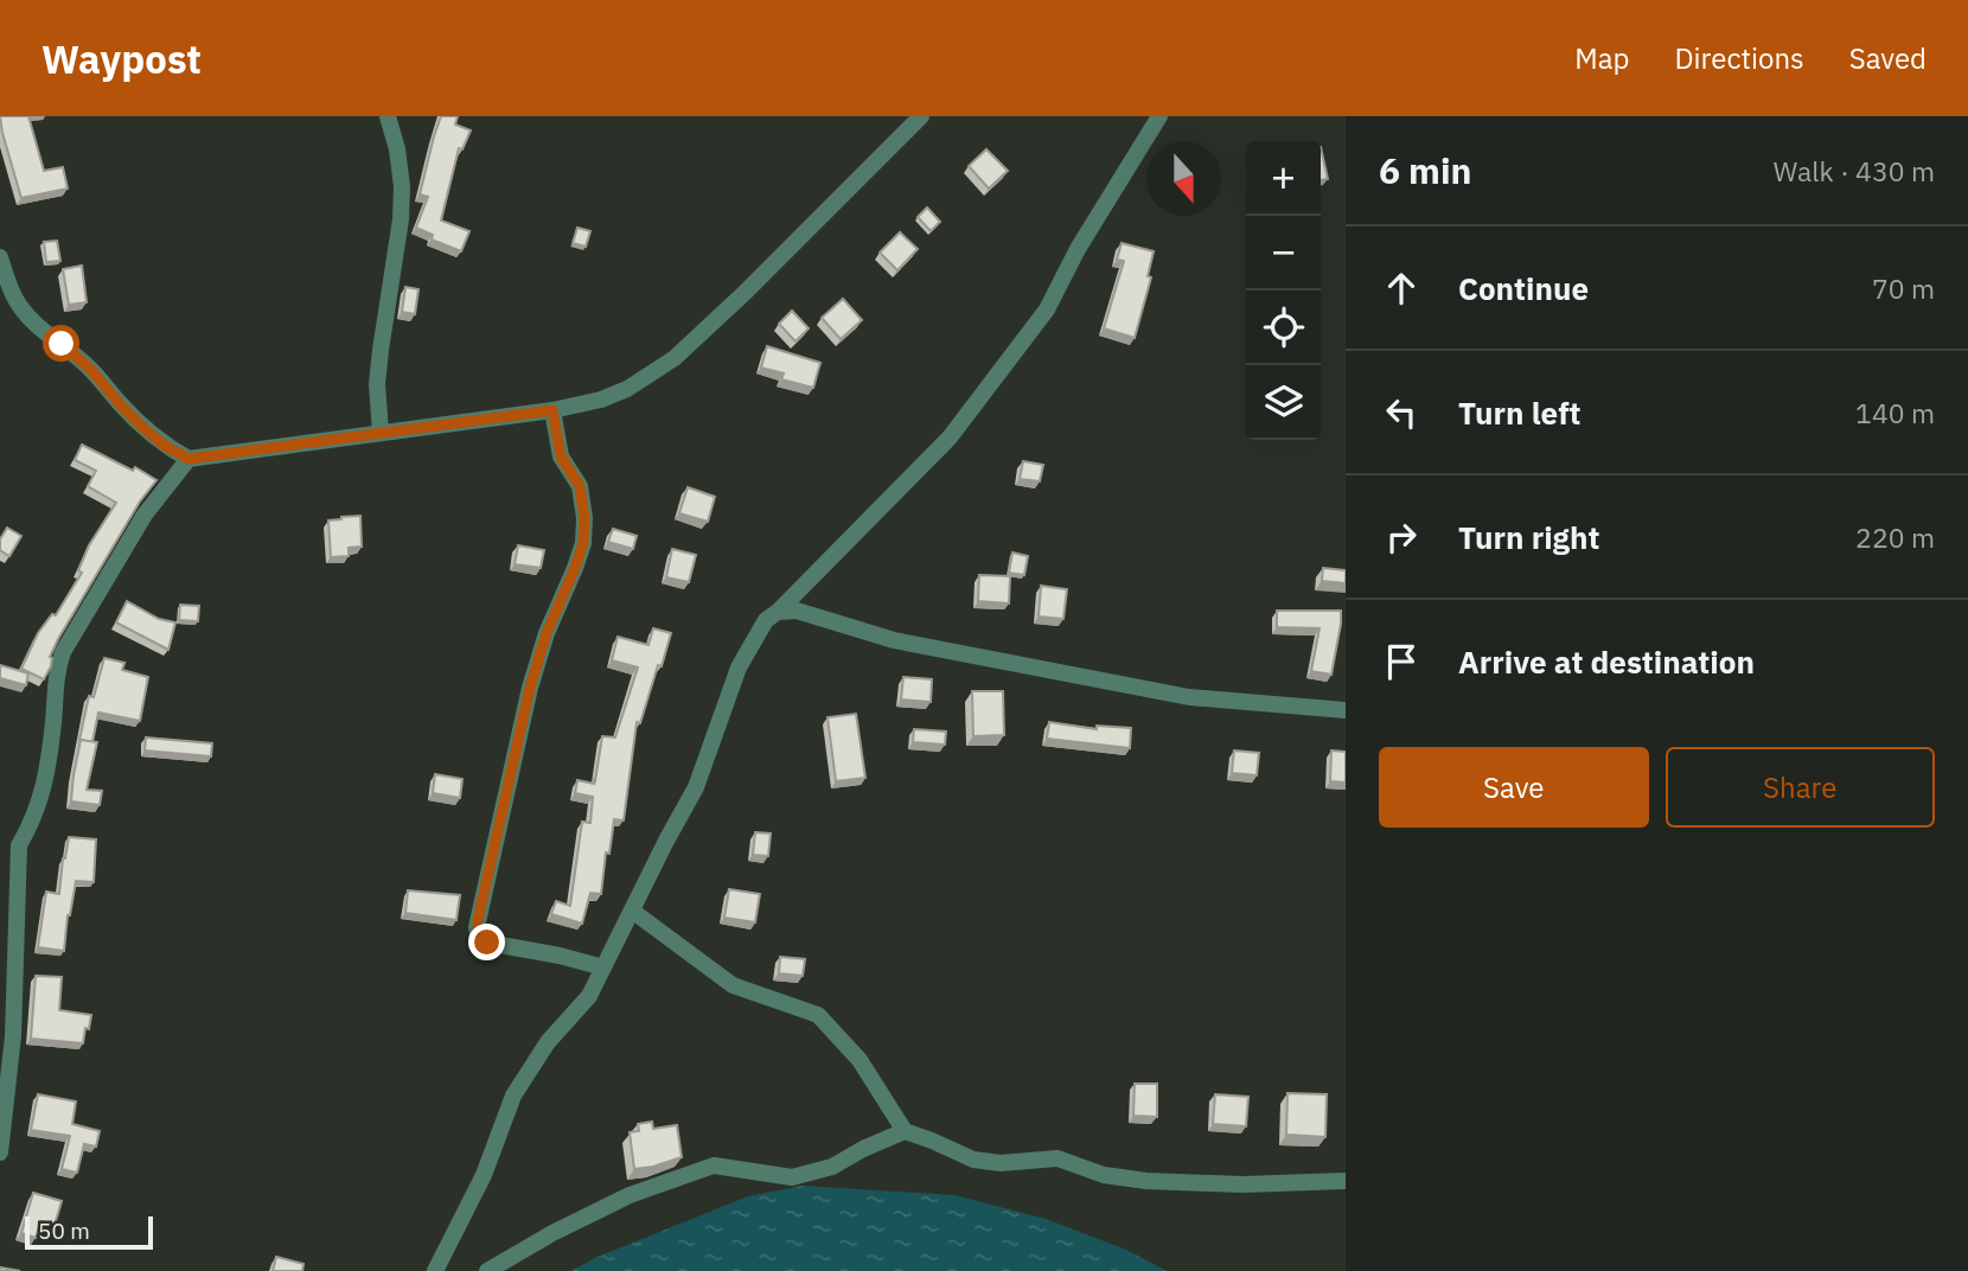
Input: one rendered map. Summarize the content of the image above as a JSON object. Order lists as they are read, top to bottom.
{
  "scale_bar": "50 m",
  "north": "bottom",
  "page": {
    "header": "Waypost",
    "nav": ["Map", "Directions", "Saved"],
    "heading": ["6 min", "Walk · 430 m"],
    "map_buttons": ["+", "−"],
    "list": [
      ["Continue", "70 m"],
      ["Turn left", "140 m"],
      ["Turn right", "220 m"],
      "Arrive at destination"
    ],
    "buttons": ["Save", "Share"],
    "scale": "50 m"
  }
}
